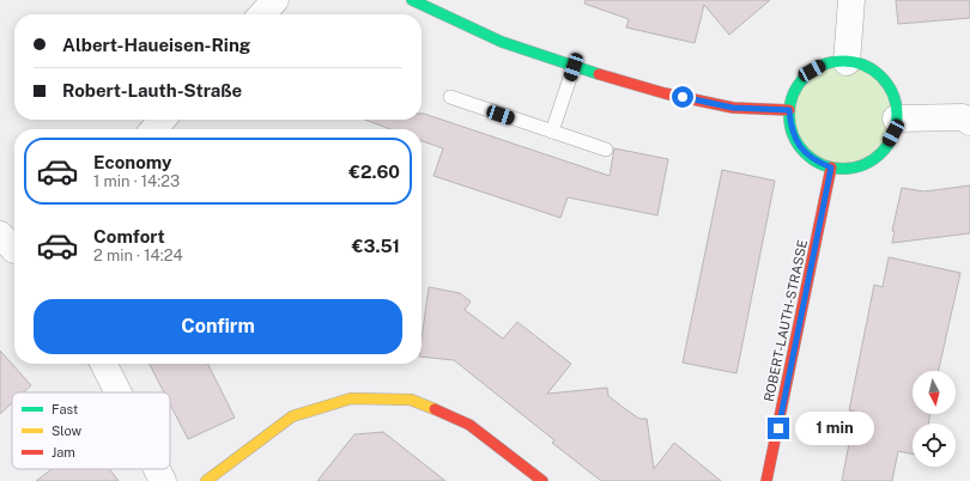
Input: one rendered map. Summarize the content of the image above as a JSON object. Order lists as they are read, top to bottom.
{
  "streets": {
    "street": ["ROBERT-LAUTH-STRASSE"]
  },
  "legend": ["Fast", "Slow", "Jam"],
  "north": "bottom",
  "page": {
    "banner": ["Albert-Haueisen-Ring", "Robert-Lauth-Straße"],
    "list": [
      {
        "name": "Economy",
        "note": "1 min · 14:23",
        "value": "€2.60"
      },
      {
        "name": "Comfort",
        "note": "2 min · 14:24",
        "value": "€3.51"
      }
    ],
    "buttons": "Confirm",
    "bubble": "1 min"
  }
}
